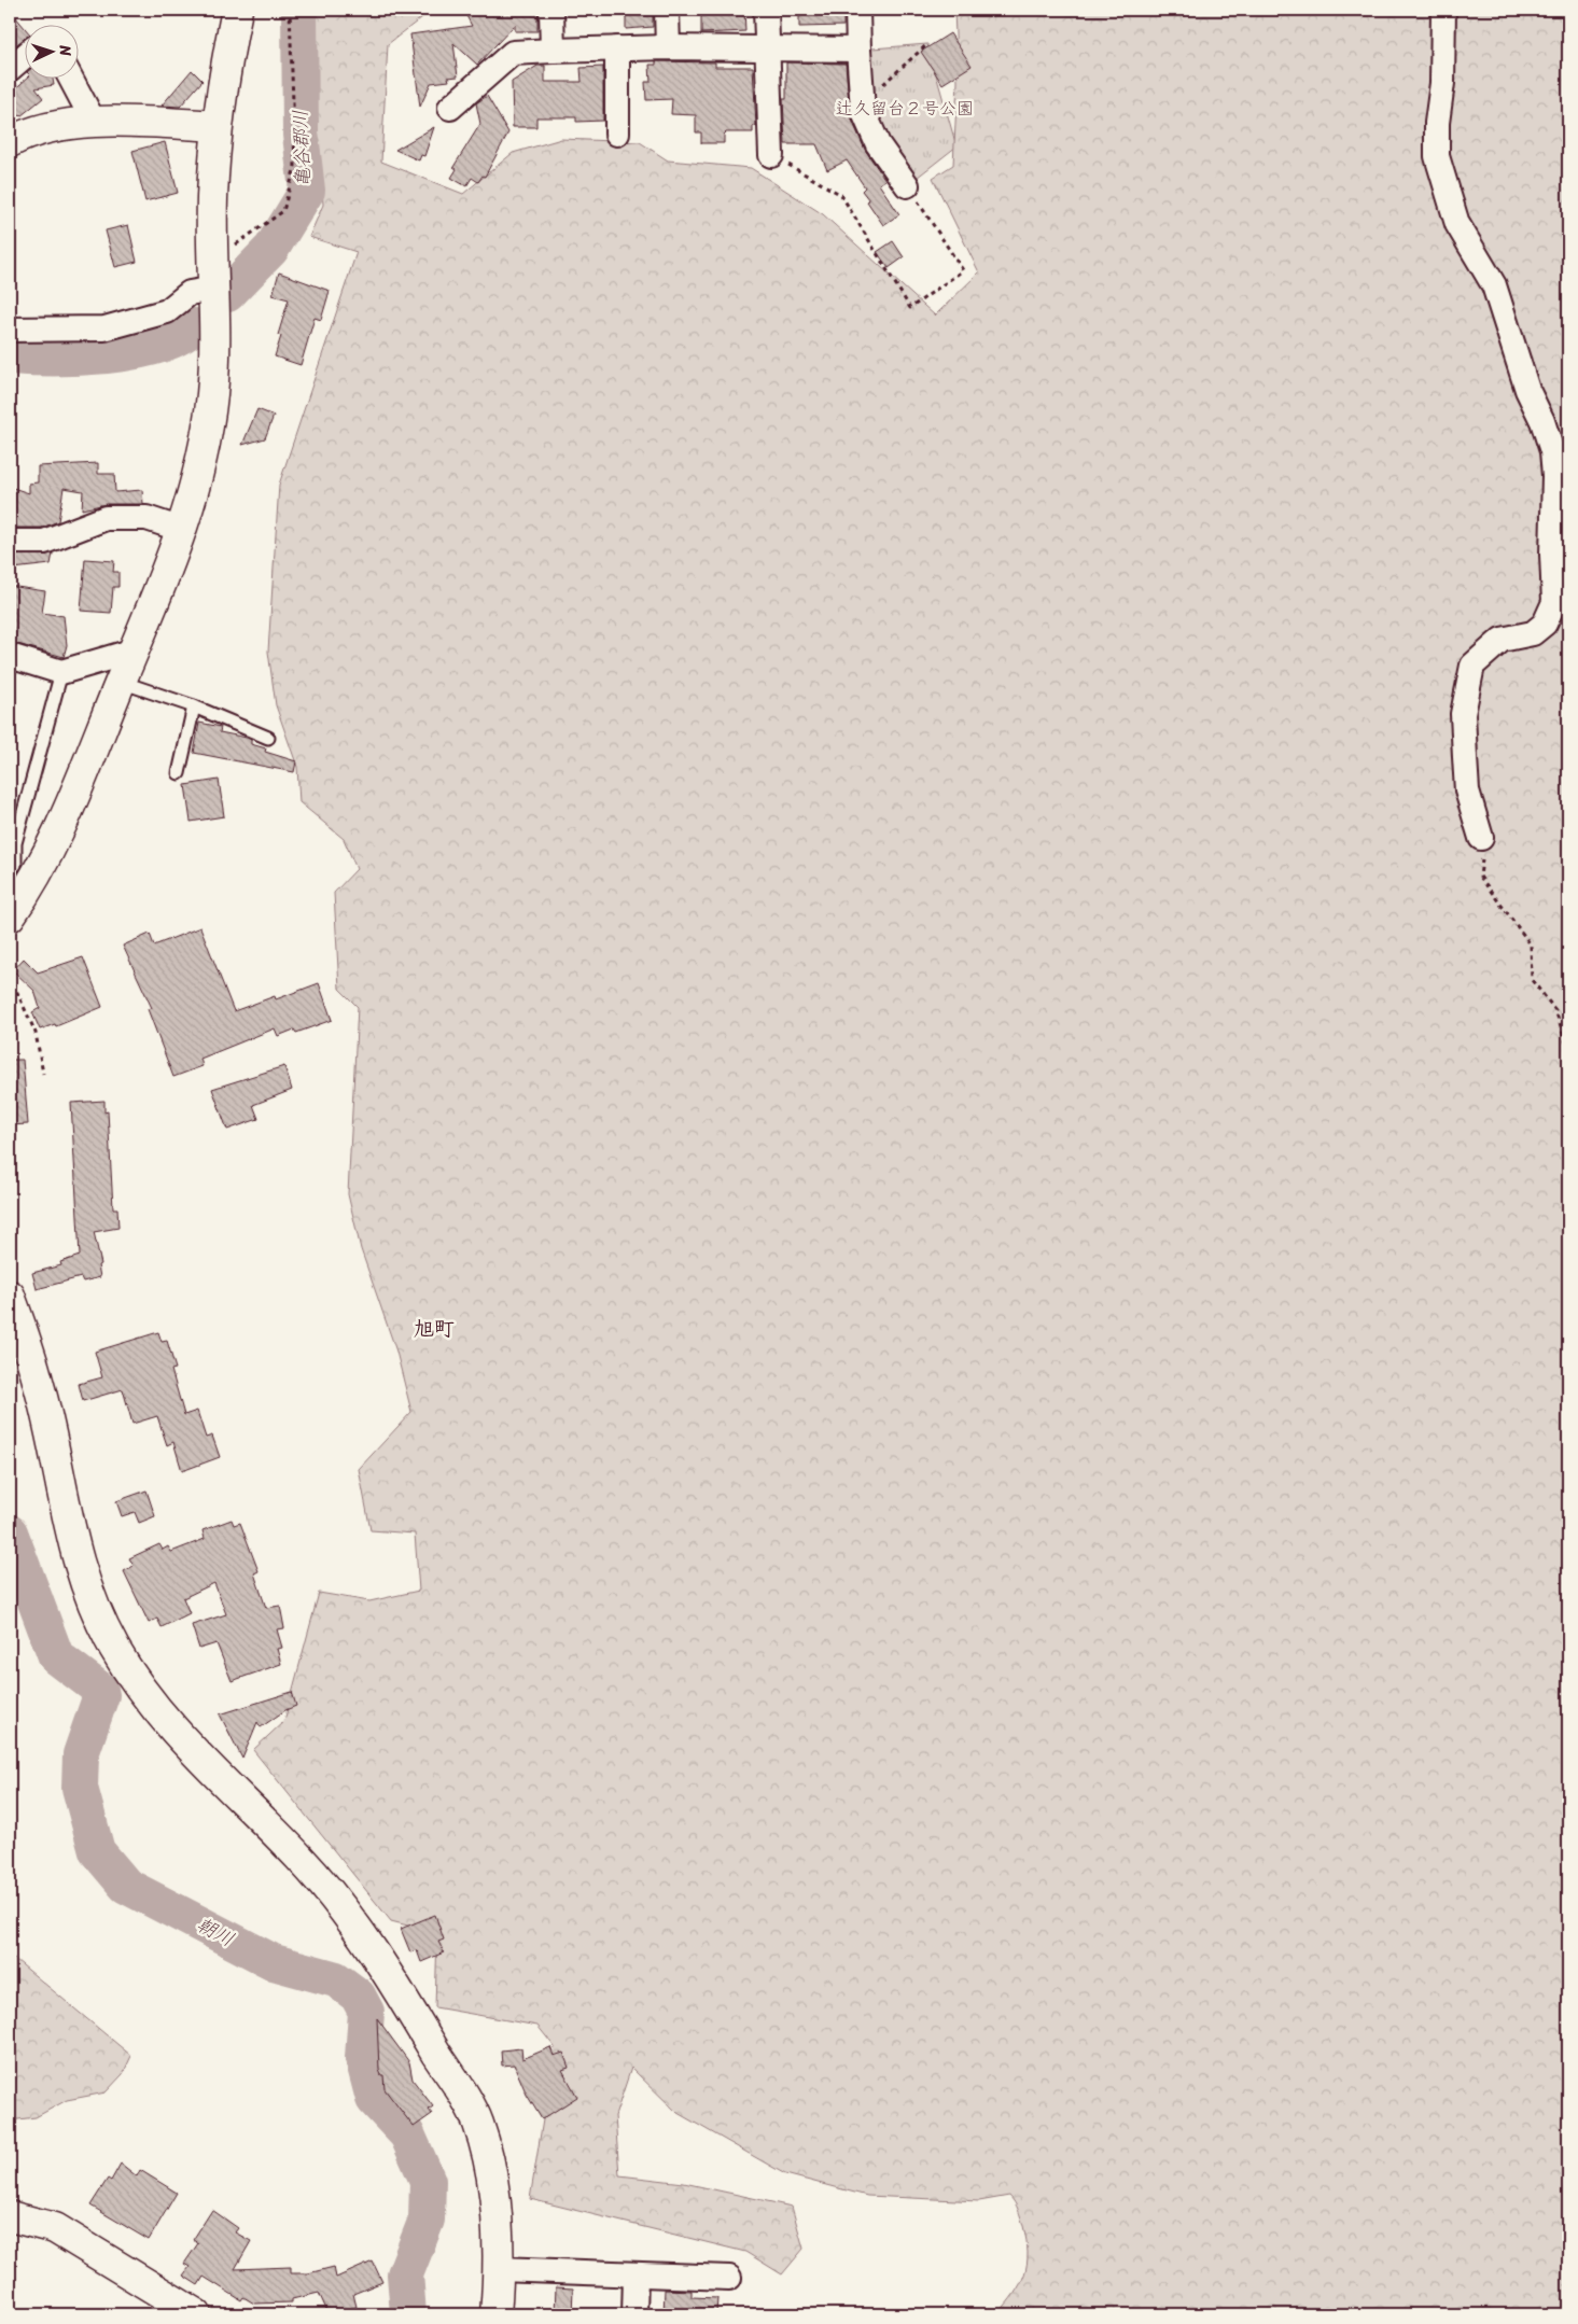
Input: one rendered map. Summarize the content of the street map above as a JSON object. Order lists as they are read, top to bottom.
{
  "districts": ["旭町"],
  "water": ["亀谷郡川", "朝川"],
  "parks": ["辻久留台２号公園"],
  "north": "right"
}
